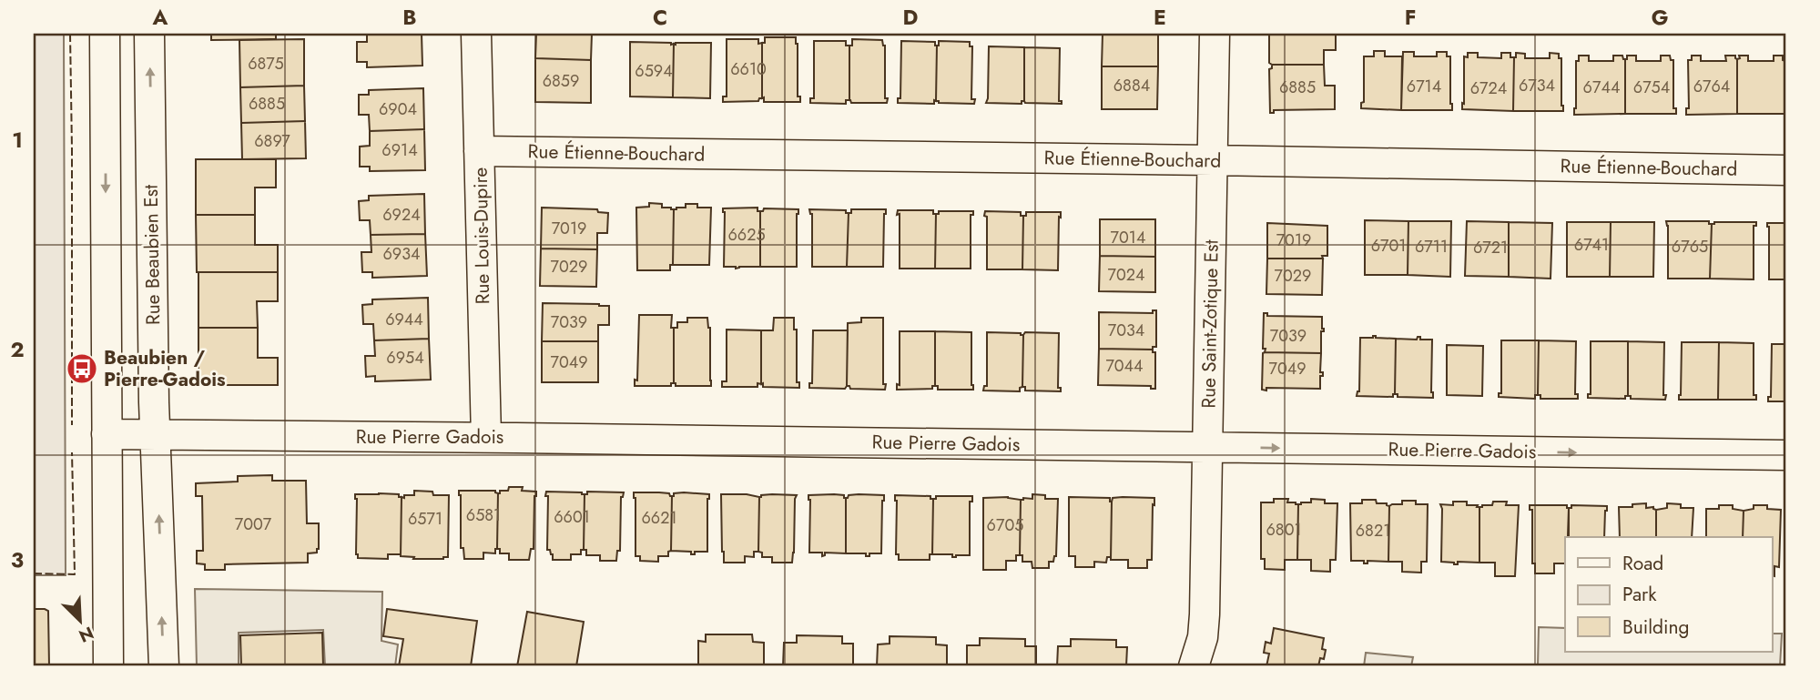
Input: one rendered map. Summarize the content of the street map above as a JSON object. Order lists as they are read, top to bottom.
{
  "streets": {
    "street": [
      "Rue Étienne-Bouchard",
      "Rue Louis-Dupire",
      "Rue Beaubien Est",
      "Rue Saint-Zotique Est",
      "Rue Pierre Gadois"
    ]
  },
  "crossings": [
    ["Rue Étienne-Bouchard", "Rue Louis-Dupire"],
    ["Rue Étienne-Bouchard", "Rue Saint-Zotique Est"],
    ["Rue Louis-Dupire", "Rue Pierre Gadois"],
    ["Rue Beaubien Est", "Rue Pierre Gadois"],
    ["Rue Saint-Zotique Est", "Rue Pierre Gadois"]
  ],
  "places": {
    "bus stop": ["Beaubien / Pierre-Gadois"]
  },
  "house_numbers": [
    "6875",
    "6610",
    "6594",
    "6859",
    "6884",
    "6734",
    "6714",
    "6764",
    "6885",
    "6744",
    "6754",
    "6724",
    "6885",
    "6904",
    "6897",
    "6914",
    "6924",
    "7019",
    "6625",
    "7014",
    "7019",
    "6741",
    "6701",
    "6711",
    "6765",
    "6721",
    "6934",
    "7029",
    "7024",
    "7029",
    "6944",
    "7039",
    "7034",
    "7039",
    "6954",
    "7049",
    "7044",
    "7049",
    "6581",
    "6601",
    "6621",
    "6571",
    "7007",
    "6705",
    "6801",
    "6821"
  ],
  "legend": ["Road", "Park", "Building"],
  "north": "bottom right",
  "grid": {
    "columns": [
      "A",
      "B",
      "C",
      "D",
      "E",
      "F",
      "G"
    ],
    "rows": ["1", "2", "3"]
  }
}
